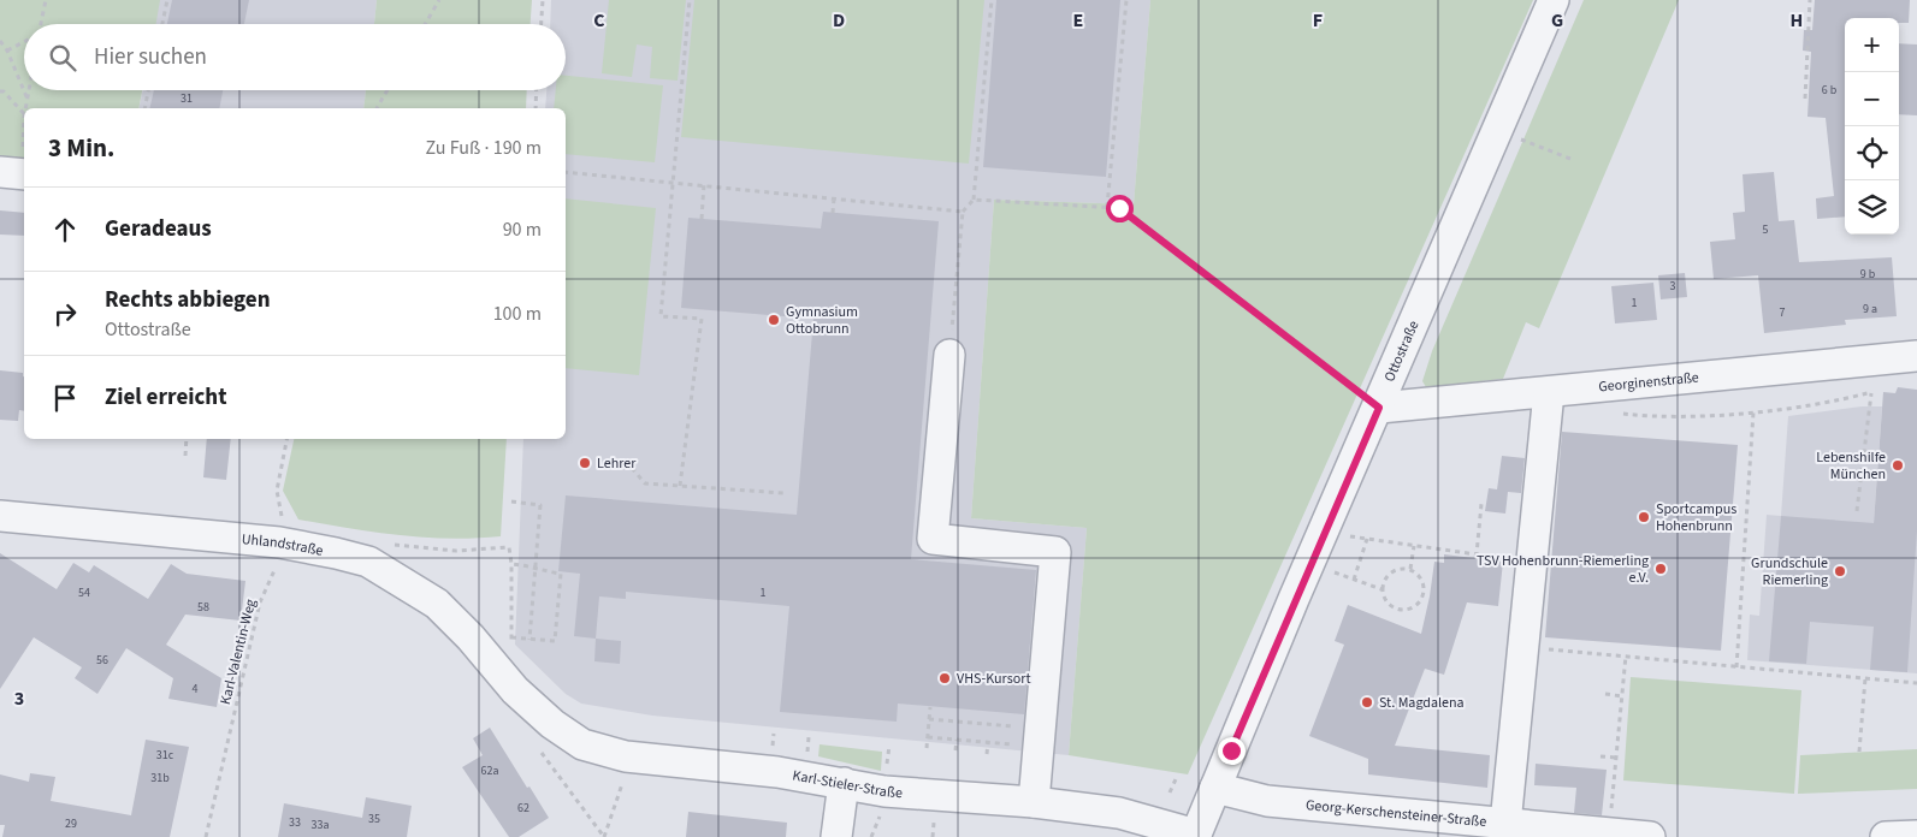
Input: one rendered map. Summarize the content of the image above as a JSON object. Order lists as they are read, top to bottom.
{
  "streets": {
    "street": [
      "Ottostraße",
      "Georginenstraße",
      "Uhlandstraße",
      "Karl-Stieler-Straße",
      "Georg-Kerschensteiner-Straße"
    ],
    "path": ["Karl-Valentin-Weg"]
  },
  "crossings": [
    ["Ottostraße", "Georginenstraße"],
    ["Ottostraße", "Karl-Stieler-Straße"],
    ["Ottostraße", "Georg-Kerschensteiner-Straße"],
    ["Uhlandstraße", "Karl-Valentin-Weg"],
    ["Uhlandstraße", "Karl-Stieler-Straße"]
  ],
  "places": [
    "Gymnasium Ottobrunn",
    "Lehrer",
    "Lebenshilfe München",
    "Sportcampus Hohenbrunn",
    "TSV Hohenbrunn-Riemerling e.V.",
    "Grundschule Riemerling",
    "VHS-Kursort",
    "St. Magdalena"
  ],
  "house_numbers": [
    "6 b",
    "31",
    "5",
    "9 b",
    "3",
    "1",
    "9 a",
    "7",
    "54",
    "1",
    "58",
    "56",
    "4",
    "31c",
    "62a",
    "31b",
    "62",
    "35",
    "33",
    "29",
    "33a"
  ],
  "page": {
    "map_buttons": ["+", "−"],
    "search": "Hier suchen",
    "heading": ["3 Min.", "Zu Fuß · 190 m"],
    "list": [
      ["Geradeaus", "90 m"],
      ["Rechts abbiegen", "Ottostraße", "100 m"],
      "Ziel erreicht"
    ]
  },
  "grid": {
    "columns": [
      "C",
      "D",
      "E",
      "F",
      "G",
      "H"
    ],
    "rows": ["3"]
  }
}
